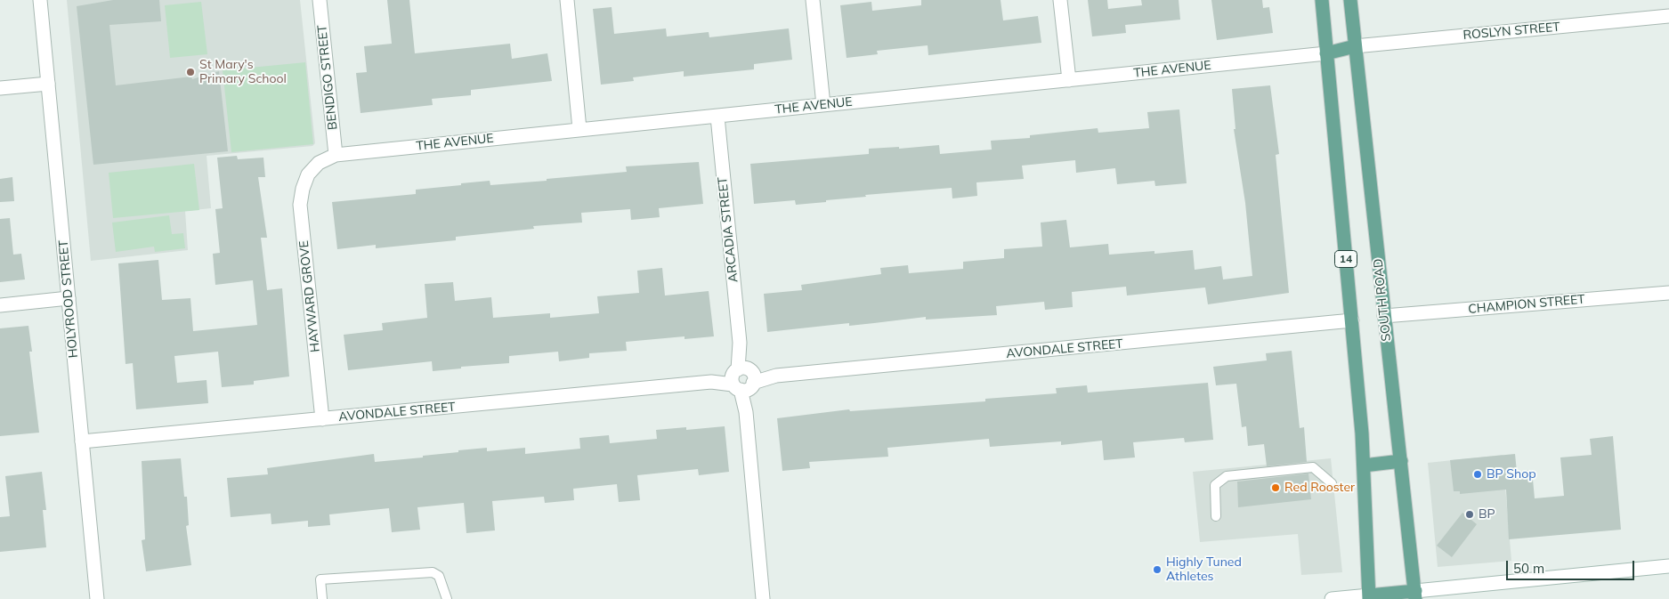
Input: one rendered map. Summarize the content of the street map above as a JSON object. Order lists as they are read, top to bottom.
{
  "streets": {
    "main road": ["14", "SOUTH ROAD"],
    "street": [
      "ROSLYN STREET",
      "THE AVENUE",
      "BENDIGO STREET",
      "ARCADIA STREET",
      "HAYWARD GROVE",
      "HOLYROOD STREET",
      "CHAMPION STREET",
      "AVONDALE STREET"
    ]
  },
  "crossings": [
    ["ROSLYN STREET", "SOUTH ROAD"],
    ["THE AVENUE", "BENDIGO STREET"],
    ["THE AVENUE", "ARCADIA STREET"],
    ["THE AVENUE", "14"],
    ["THE AVENUE", "HAYWARD GROVE"],
    ["ARCADIA STREET", "AVONDALE STREET"],
    ["14", "AVONDALE STREET"],
    ["HAYWARD GROVE", "AVONDALE STREET"],
    ["HOLYROOD STREET", "AVONDALE STREET"],
    ["SOUTH ROAD", "CHAMPION STREET"]
  ],
  "places": [
    "St Mary's Primary School",
    "BP Shop",
    "Red Rooster",
    "BP",
    "Highly Tuned Athletes"
  ],
  "scale_bar": "50 m"
}
